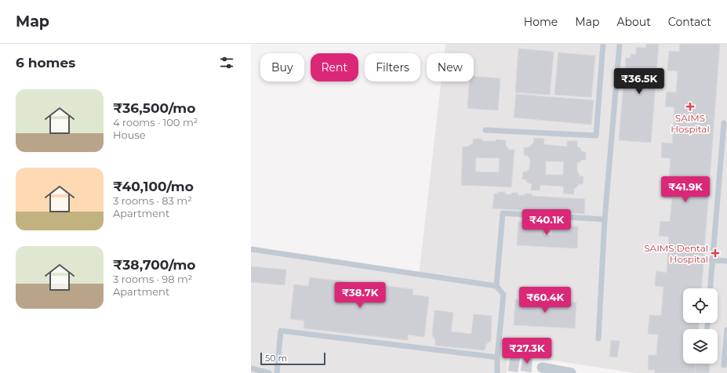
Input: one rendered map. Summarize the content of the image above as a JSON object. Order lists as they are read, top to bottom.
{
  "places": {
    "health": ["SAIMS Hospital", "SAIMS Dental Hospital"]
  },
  "scale_bar": "50 m",
  "page": {
    "header": "Map",
    "nav": [
      "Home",
      "Map",
      "About",
      "Contact"
    ],
    "heading": "6 homes",
    "chip": [
      "Buy",
      "Rent",
      "Filters",
      "New"
    ],
    "price": [
      "₹36.5K",
      "₹41.9K",
      "₹40.1K",
      "₹38.7K",
      "₹60.4K",
      "₹27.3K"
    ],
    "list": [
      {
        "name": "₹36,500/mo",
        "note": "4 rooms · 100 m² · House"
      },
      {
        "name": "₹40,100/mo",
        "note": "3 rooms · 83 m² · Apartment"
      },
      {
        "name": "₹38,700/mo",
        "note": "3 rooms · 98 m² · Apartment"
      }
    ],
    "scale": "50 m"
  }
}
